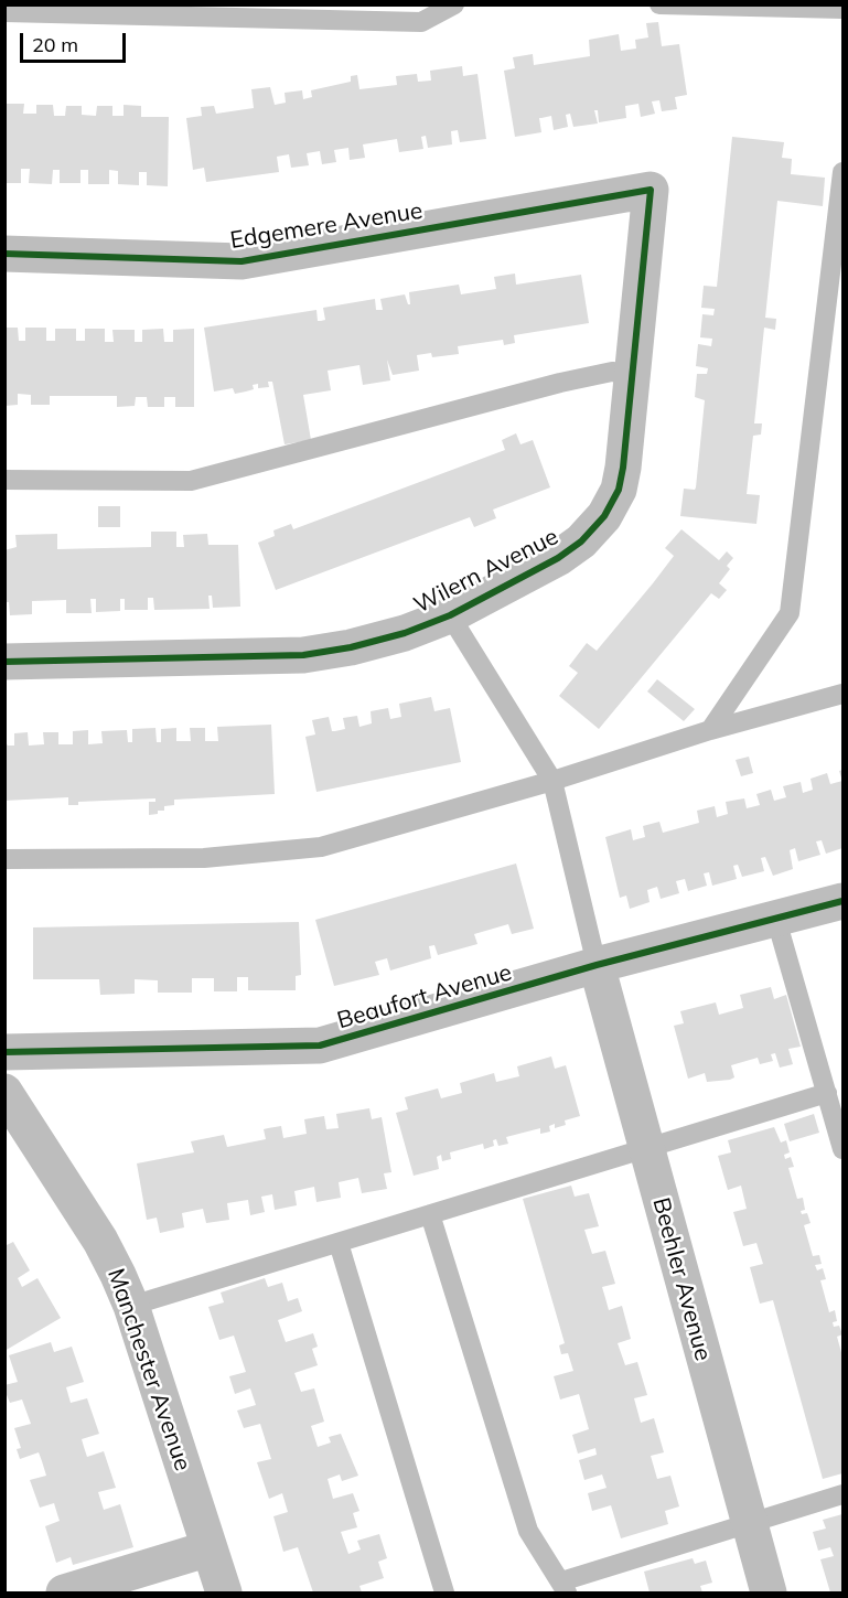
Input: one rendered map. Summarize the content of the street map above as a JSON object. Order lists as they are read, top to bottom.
{
  "streets": {
    "street": [
      "Edgemere Avenue",
      "Wilern Avenue",
      "Beaufort Avenue",
      "Beehler Avenue",
      "Manchester Avenue"
    ]
  },
  "crossings": [
    ["Edgemere Avenue", "Wilern Avenue"],
    ["Beaufort Avenue", "Beehler Avenue"]
  ],
  "scale_bar": "20 m"
}
